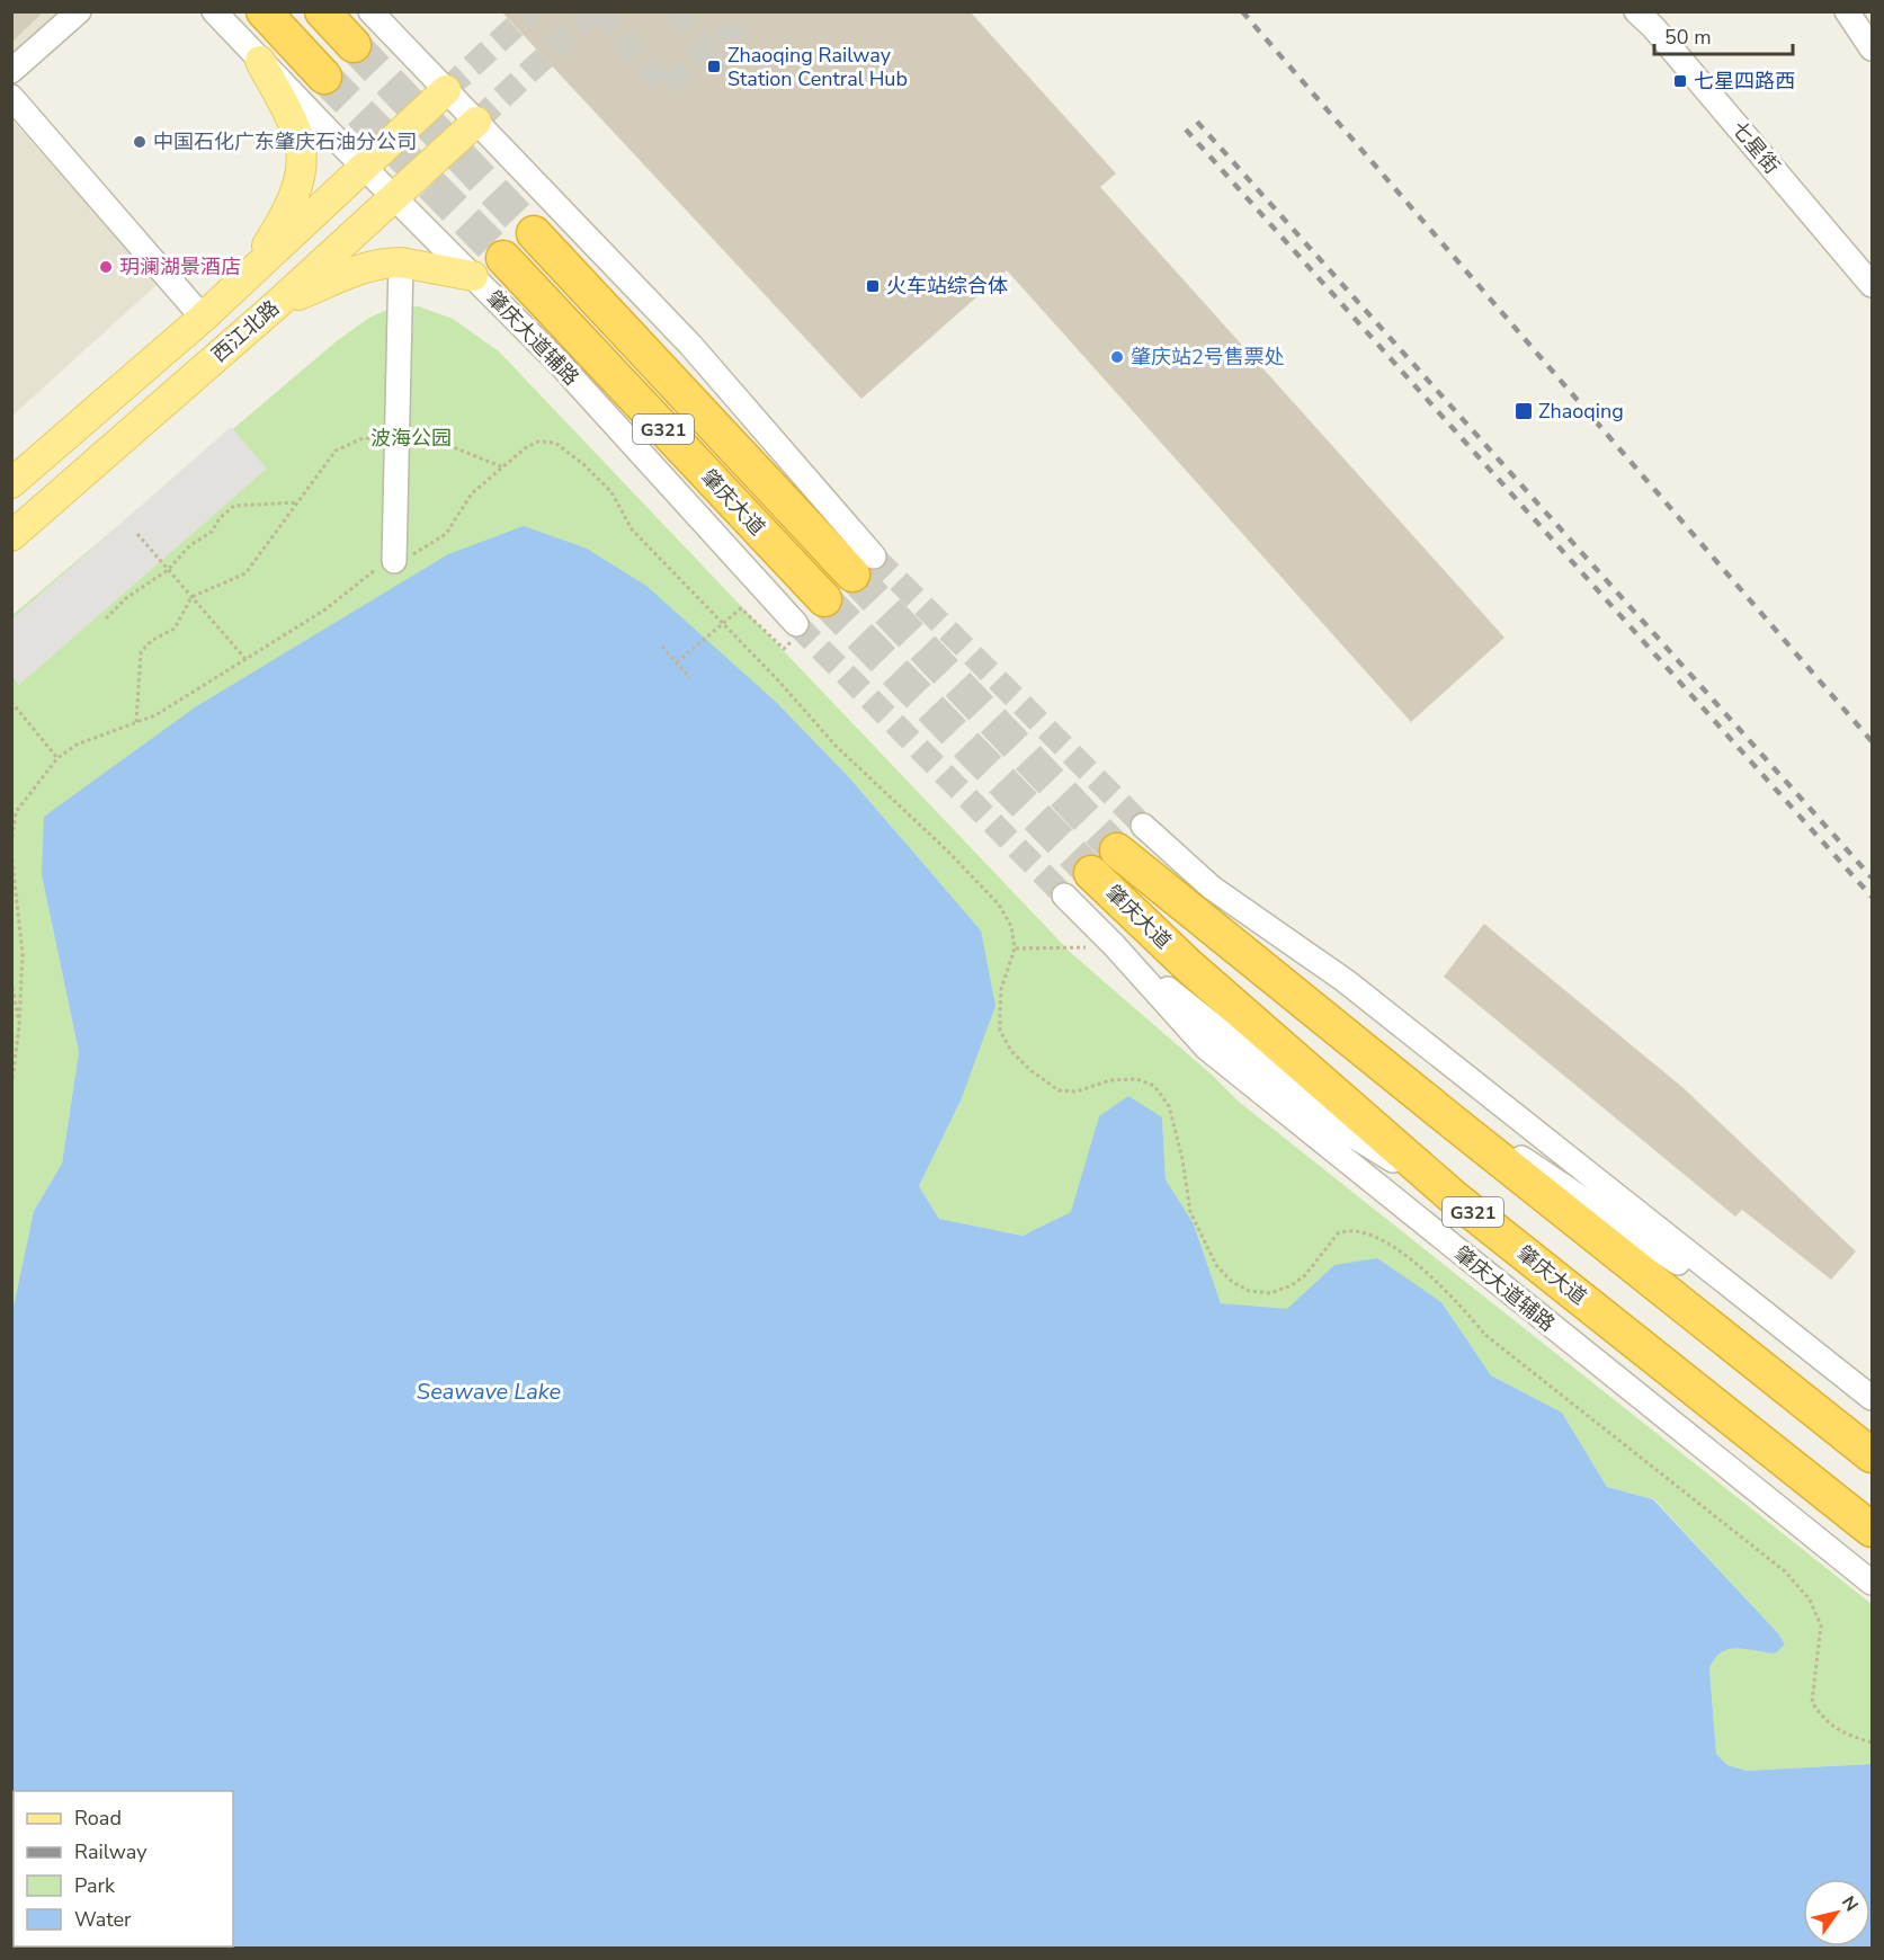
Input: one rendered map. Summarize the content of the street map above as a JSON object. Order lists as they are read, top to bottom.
{
  "streets": {
    "highway": ["G321", "肇庆大道"],
    "main road": ["西江北路"],
    "street": ["七星街", "肇庆大道辅路"]
  },
  "crossings": [
    ["西江北路", "肇庆大道辅路"]
  ],
  "water": ["Seawave Lake"],
  "parks": ["波海公园"],
  "places": {
    "transit": [
      "Zhaoqing Railway Station Central Hub",
      "七星四路西",
      "火车站综合体",
      "Zhaoqing"
    ],
    "other": ["中国石化广东肇庆石油分公司", "玥澜湖景酒店", "肇庆站2号售票处"]
  },
  "legend": [
    "Road",
    "Railway",
    "Park",
    "Water"
  ],
  "scale_bar": "50 m",
  "north": "top right"
}
